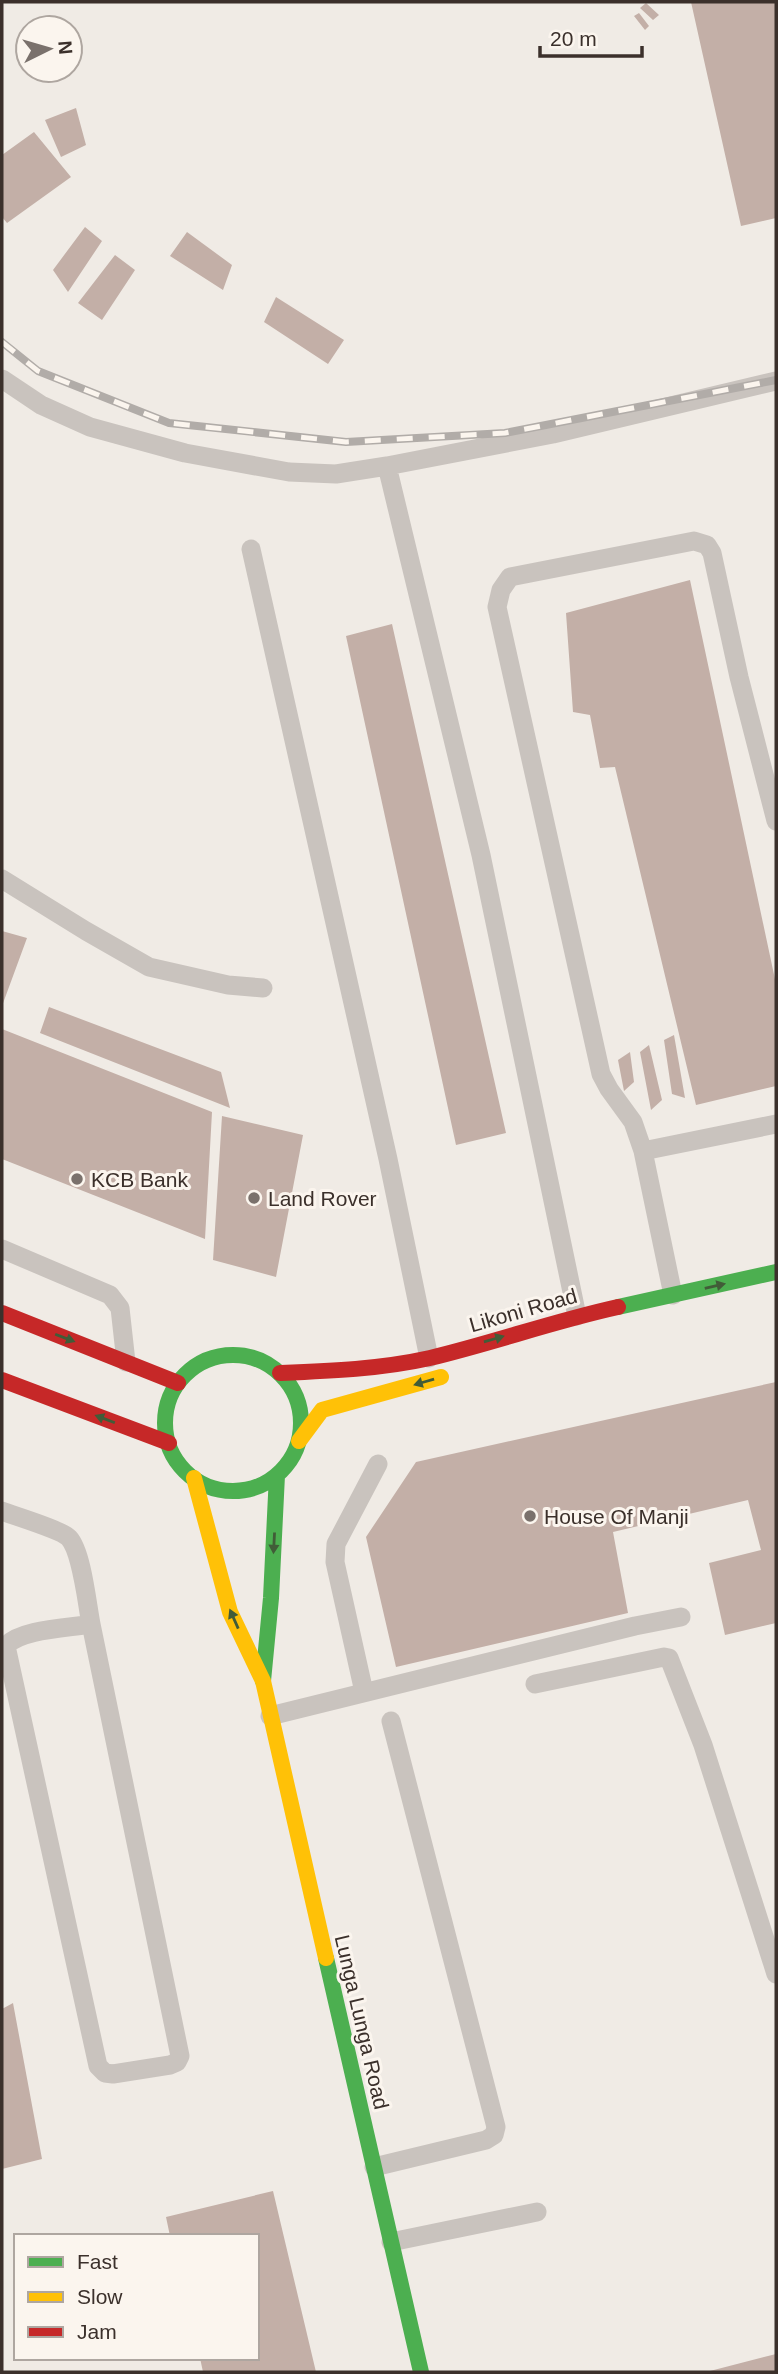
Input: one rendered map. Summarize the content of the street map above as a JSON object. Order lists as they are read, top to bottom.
{
  "streets": {
    "street": ["Likoni Road", "Lunga Lunga Road"]
  },
  "crossings": [
    ["Likoni Road", "Lunga Lunga Road"]
  ],
  "one_way": ["Likoni Road"],
  "places": ["KCB Bank", "Land Rover", "House Of Manji"],
  "legend": ["Fast", "Slow", "Jam"],
  "scale_bar": "20 m",
  "north": "right"
}
